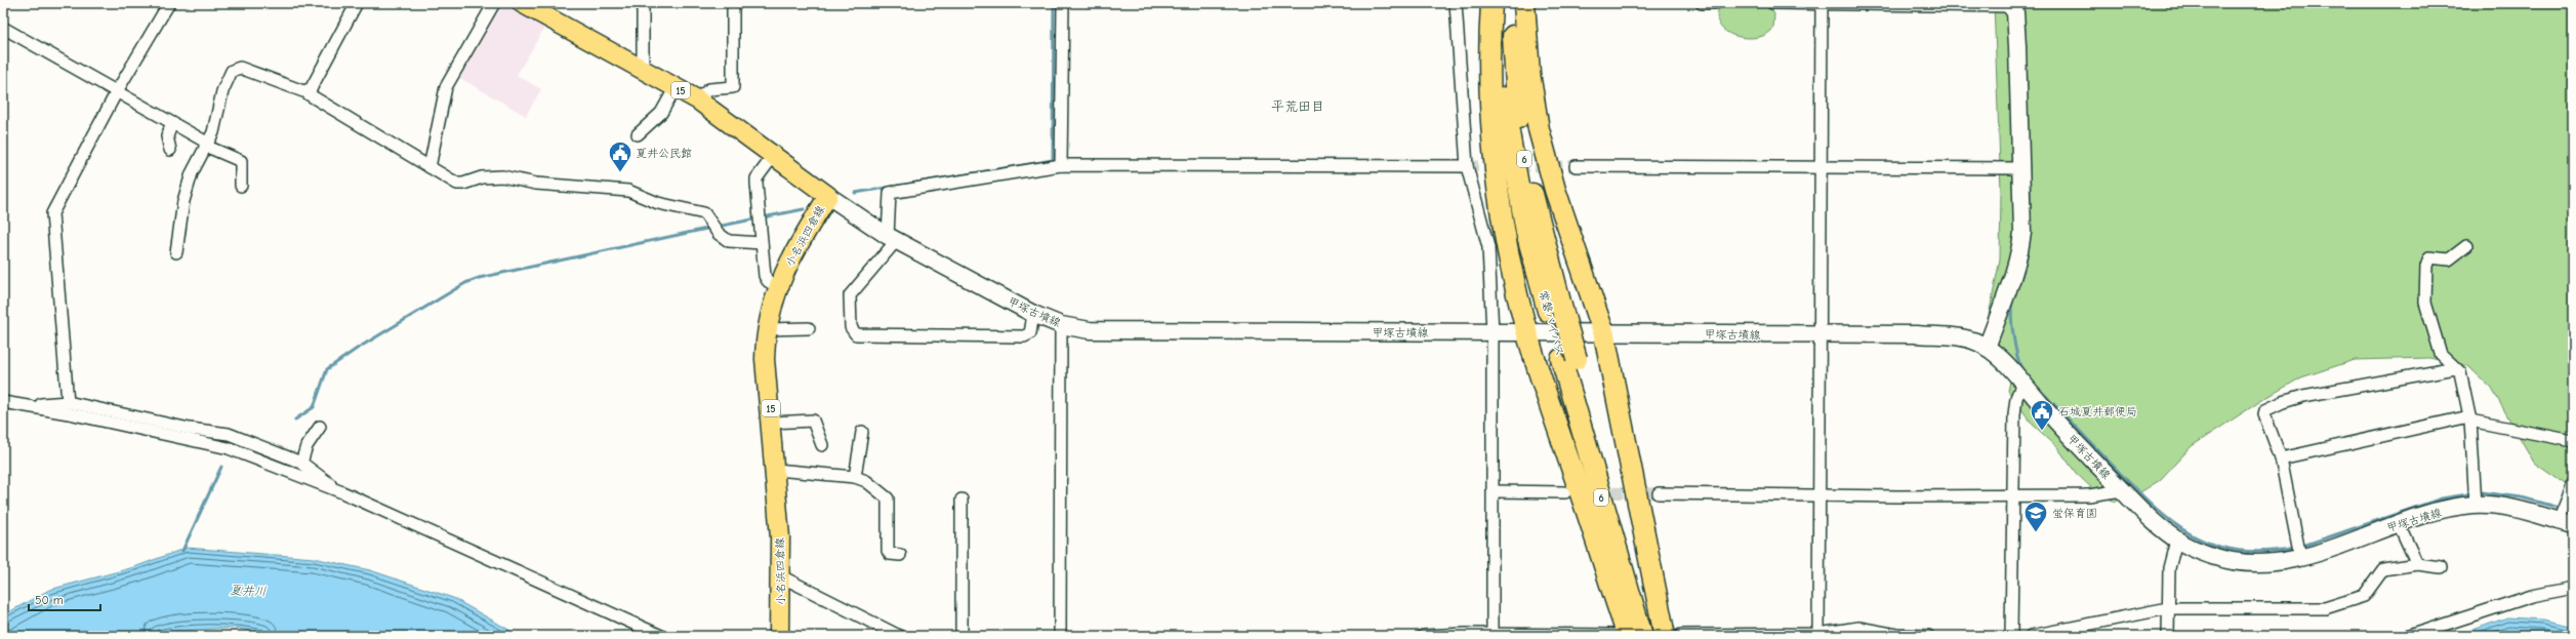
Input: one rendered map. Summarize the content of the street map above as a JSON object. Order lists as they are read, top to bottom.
{
  "streets": {
    "highway": ["6", "常磐バイパス"],
    "main road": ["15", "小名浜四倉線", "甲塚古墳線"]
  },
  "crossings": [
    ["小名浜四倉線", "甲塚古墳線"]
  ],
  "districts": ["平荒田目"],
  "water": ["夏井川"],
  "places": {
    "public building": ["夏井公民館", "石城夏井郵便局"],
    "school or university": ["蛍保育園"]
  },
  "scale_bar": "50 m"
}
